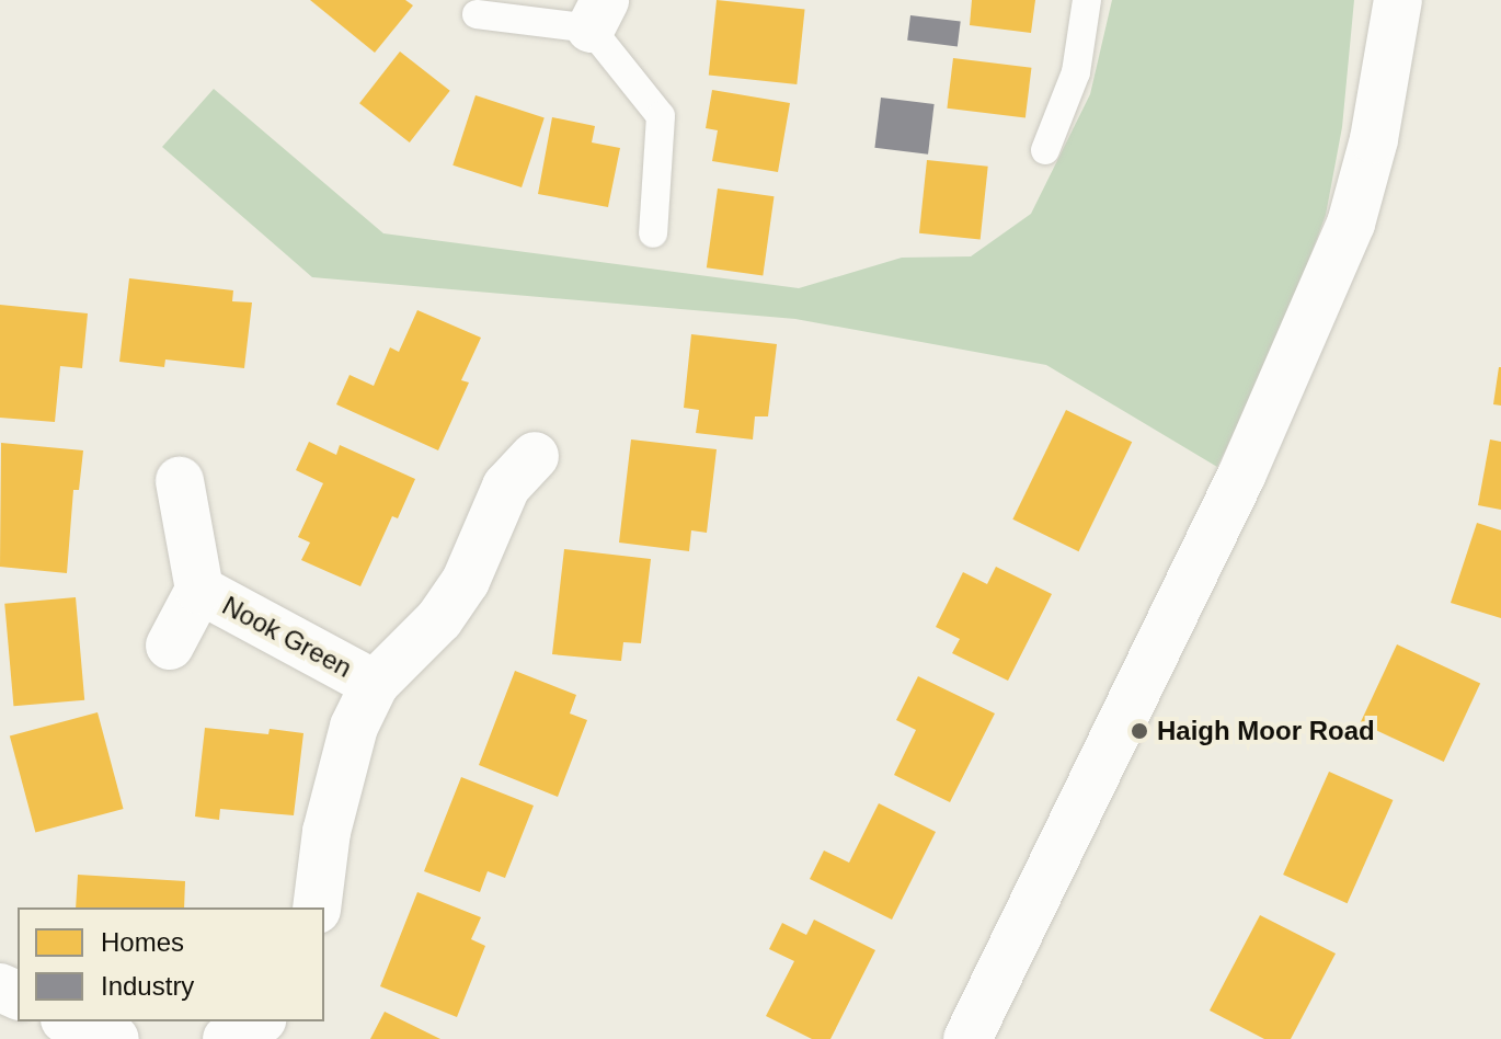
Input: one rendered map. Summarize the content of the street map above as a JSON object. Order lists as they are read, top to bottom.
{
  "streets": {
    "street": ["Nook Green"]
  },
  "places": ["Haigh Moor Road"],
  "legend": ["Homes", "Industry"]
}
